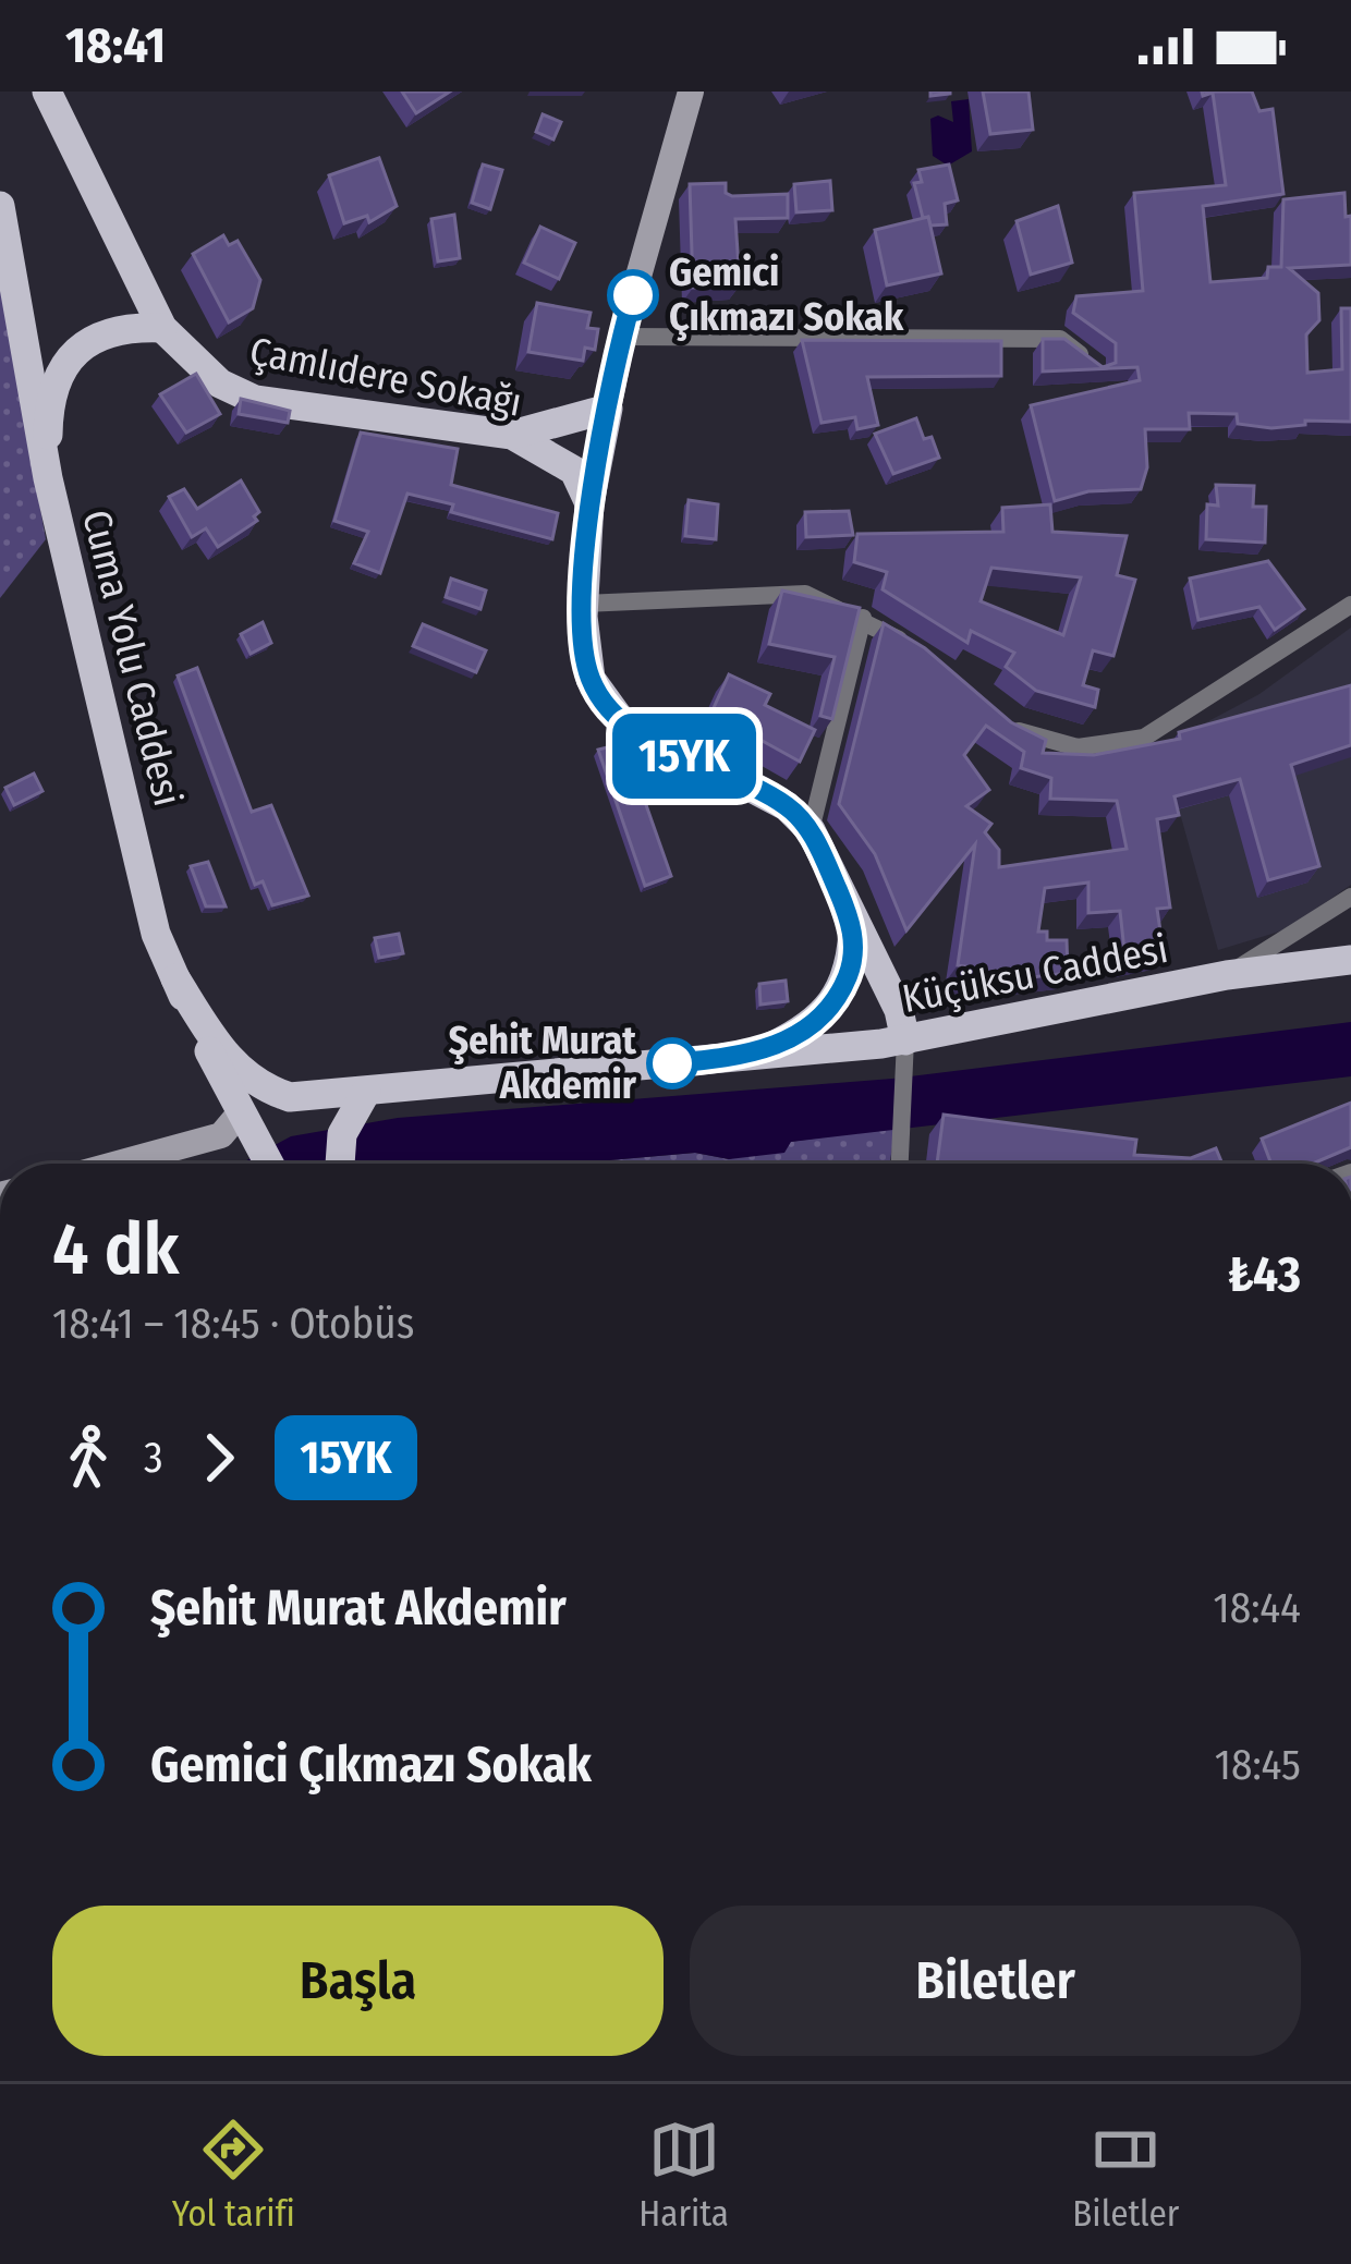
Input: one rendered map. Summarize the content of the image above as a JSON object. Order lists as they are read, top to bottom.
{
  "streets": {
    "main road": ["Çamlıdere Sokağı", "Cuma Yolu Caddesi", "Küçüksu Caddesi"]
  },
  "crossings": [
    ["Cuma Yolu Caddesi", "Küçüksu Caddesi"]
  ],
  "places": ["Gemici Çıkmazı Sokak", "Şehit Murat Akdemir"],
  "lines": ["bus line 15YK"],
  "page": {
    "status": "18:41",
    "on_map": "15YK",
    "heading": ["4 dk", "18:41 – 18:45 · Otobüs", "₺43"],
    "legs": ["3", "15YK"],
    "list": [
      {
        "name": "Şehit Murat Akdemir",
        "value": "18:44"
      },
      {
        "name": "Gemici Çıkmazı Sokak",
        "value": "18:45"
      }
    ],
    "buttons": ["Başla", "Biletler"],
    "tabs": ["Yol tarifi", "Harita", "Biletler"]
  }
}
